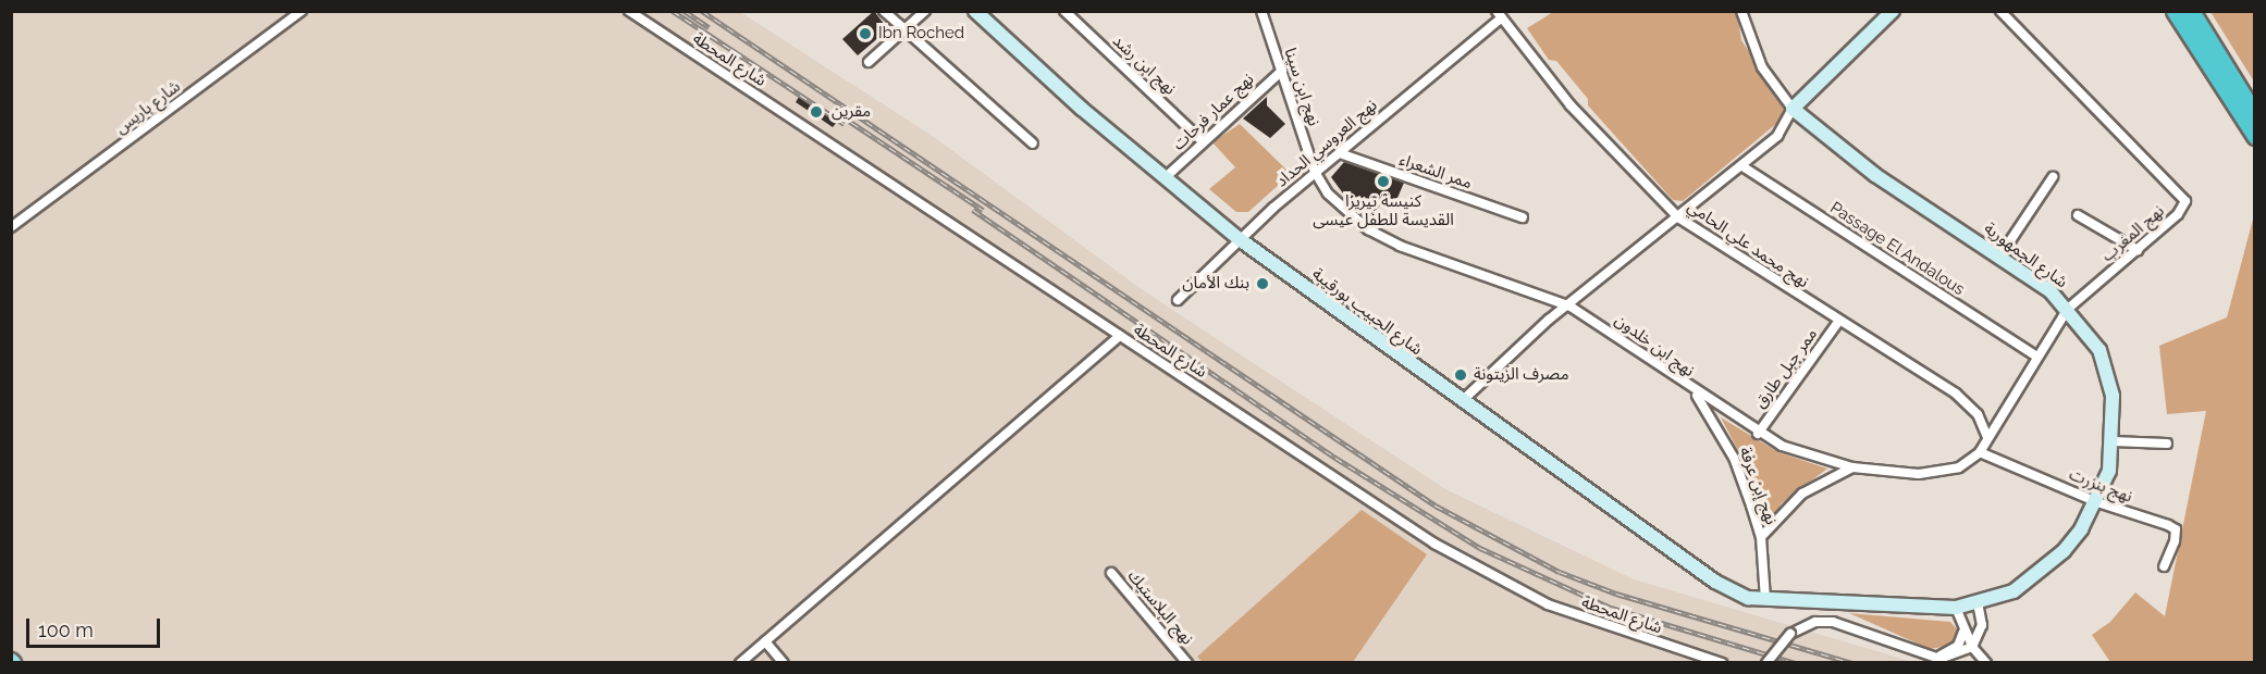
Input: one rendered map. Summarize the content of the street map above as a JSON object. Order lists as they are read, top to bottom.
{
  "streets": {
    "street": [
      "شارع المحطة",
      "نهج ابن رشد",
      "نهج ابن سينا",
      "شارع باريس",
      "نهج عمار فرحات",
      "نهج العروسي الحداد",
      "ممر الشعراء",
      "نهج المغرب",
      "نهج محمد علي الحامي",
      "Passage El Andalous",
      "شارع الجمهورية",
      "شارع الحبيب بورقيبة",
      "نهج ابن خلدون",
      "ممر جبل طارق",
      "نهج إبن عرفة",
      "نهج بنزرت",
      "نهج البلاستيك"
    ]
  },
  "crossings": [
    ["نهج ابن رشد", "نهج عمار فرحات"],
    ["نهج ابن سينا", "نهج عمار فرحات"],
    ["نهج ابن سينا", "نهج العروسي الحداد"],
    ["نهج ابن سينا", "نهج ابن خلدون"],
    ["نهج عمار فرحات", "شارع الحبيب بورقيبة"],
    ["نهج العروسي الحداد", "ممر الشعراء"],
    ["نهج العروسي الحداد", "نهج محمد علي الحامي"],
    ["نهج العروسي الحداد", "شارع الحبيب بورقيبة"],
    ["نهج العروسي الحداد", "نهج ابن خلدون"],
    ["نهج المغرب", "نهج محمد علي الحامي"],
    ["نهج المغرب", "Passage El Andalous"],
    ["نهج المغرب", "شارع الجمهورية"],
    ["نهج محمد علي الحامي", "ممر جبل طارق"],
    ["شارع الجمهورية", "شارع الحبيب بورقيبة"],
    ["شارع الجمهورية", "نهج إبن عرفة"],
    ["شارع الجمهورية", "نهج بنزرت"],
    ["شارع الحبيب بورقيبة", "نهج إبن عرفة"],
    ["نهج ابن خلدون", "ممر جبل طارق"],
    ["نهج ابن خلدون", "نهج إبن عرفة"],
    ["نهج ابن خلدون", "نهج بنزرت"]
  ],
  "places": [
    "Ibn Roched",
    "مقرين",
    "كنيسة تيريزا القديسة للطفل عيسى",
    "بنك الأمان",
    "مصرف الزيتونة"
  ],
  "scale_bar": "100 m"
}
